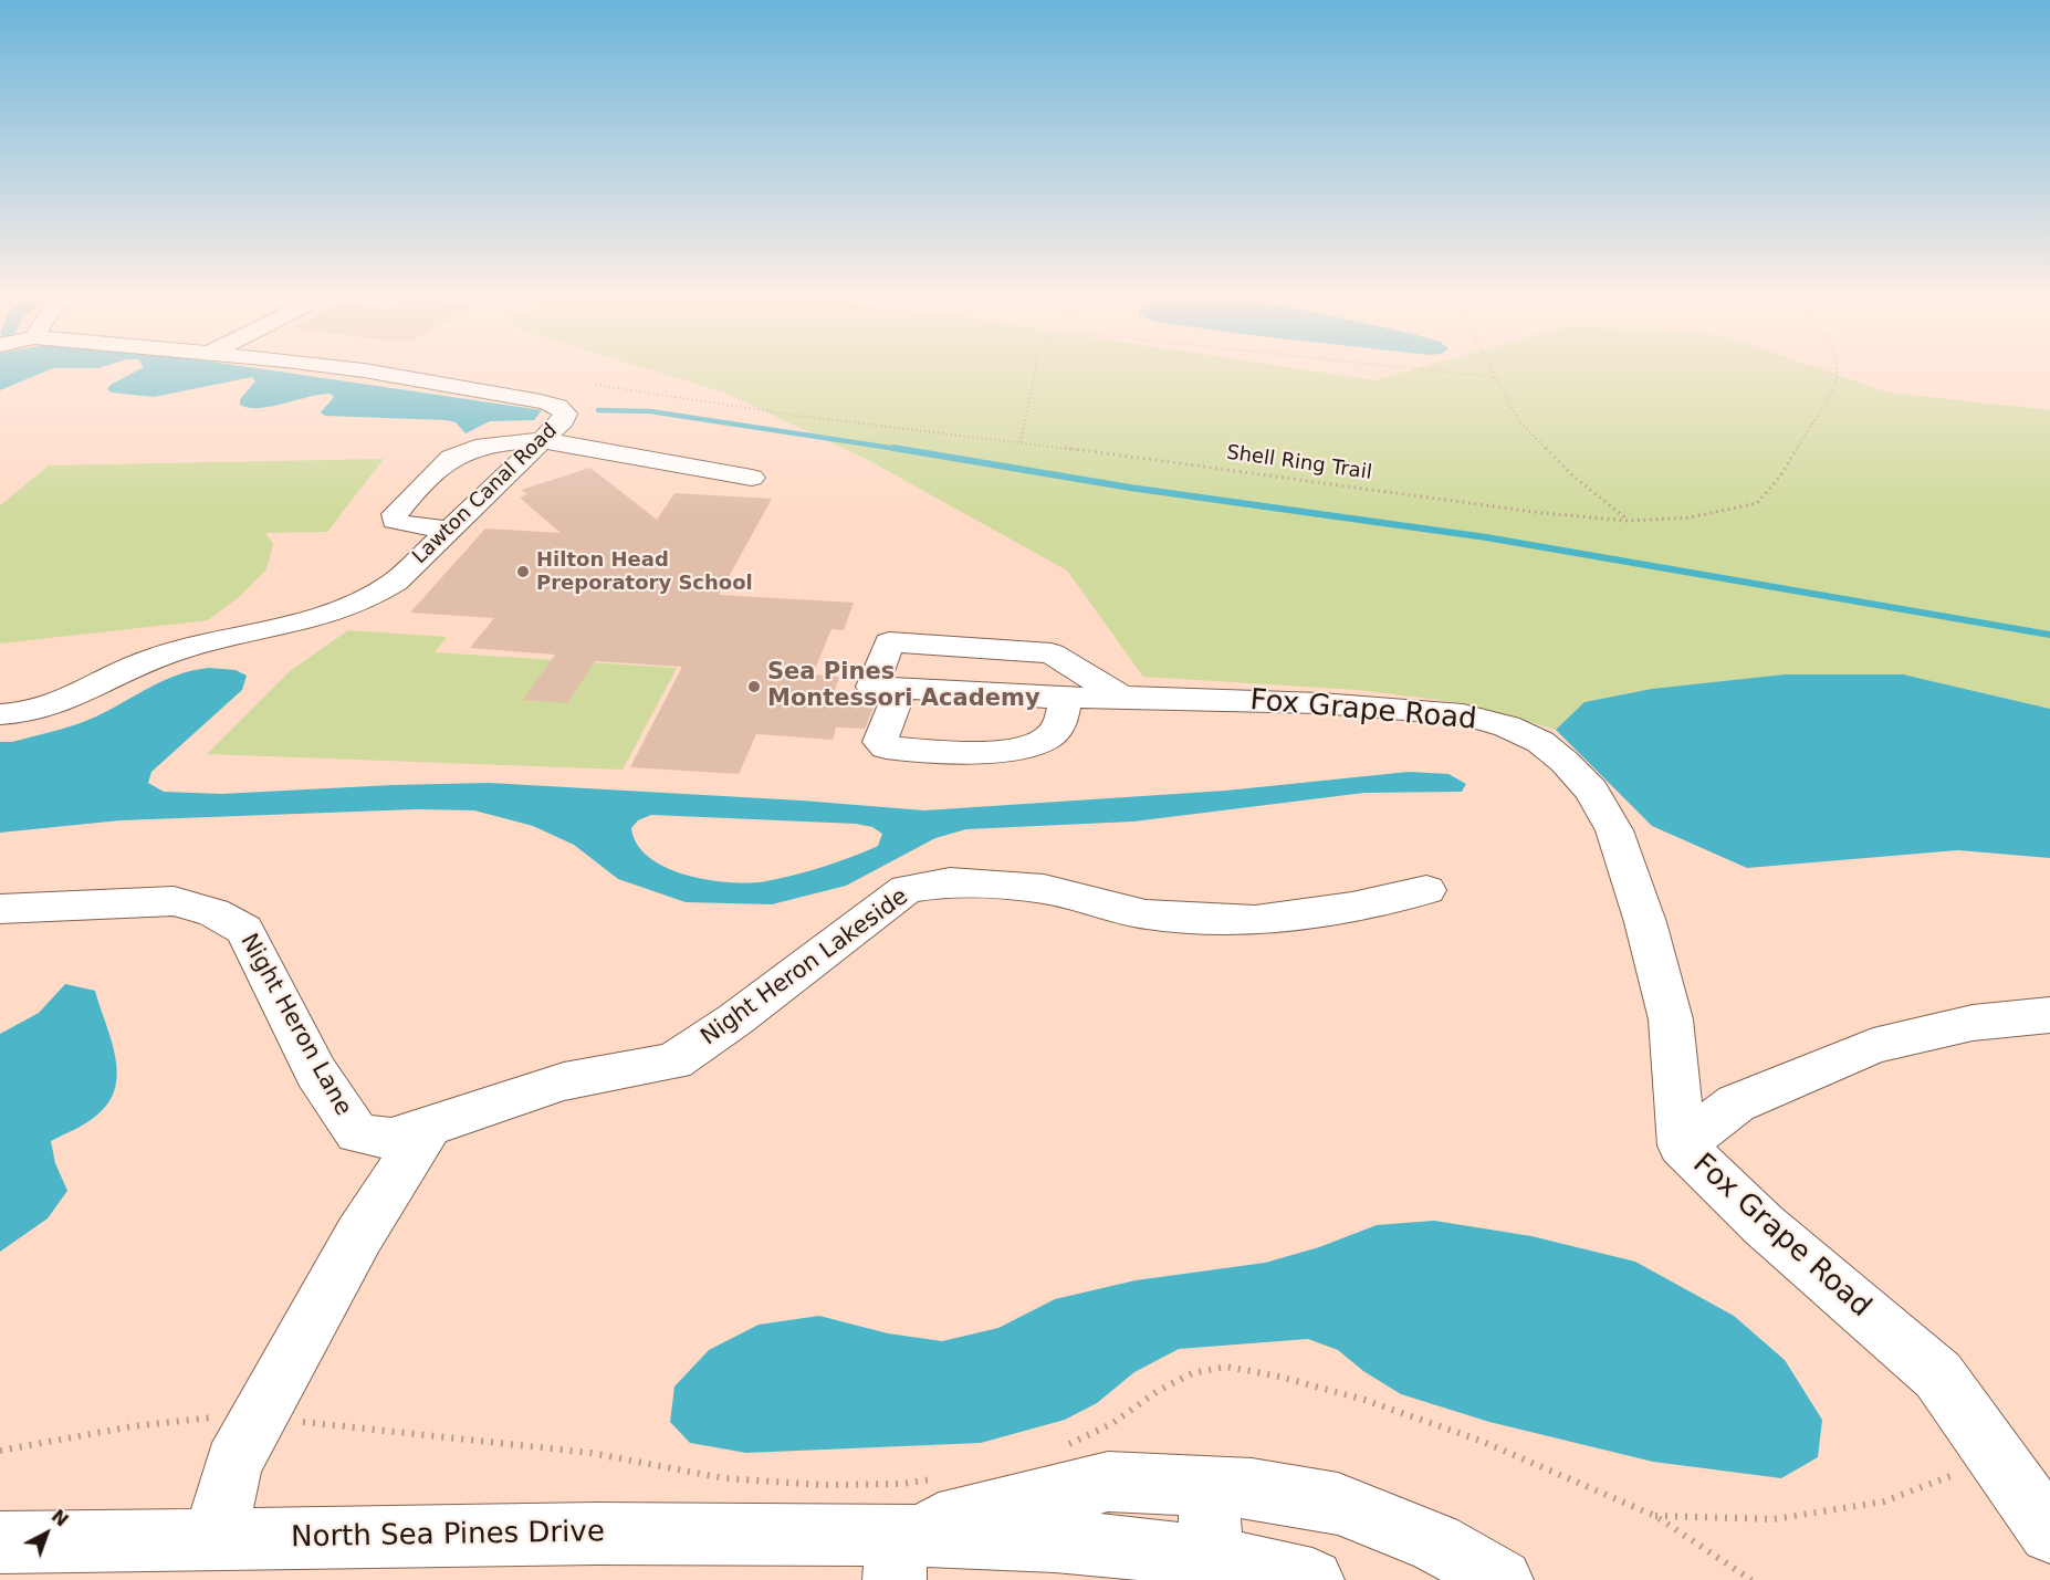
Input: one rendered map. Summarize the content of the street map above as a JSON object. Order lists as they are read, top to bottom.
{
  "streets": {
    "street": [
      "Lawton Canal Road",
      "Fox Grape Road",
      "Night Heron Lakeside",
      "Night Heron Lane",
      "North Sea Pines Drive"
    ],
    "path": ["Shell Ring Trail"]
  },
  "crossings": [
    ["Night Heron Lakeside", "Night Heron Lane"]
  ],
  "places": ["Hilton Head Preporatory School", "Sea Pines Montessori Academy"],
  "north": "top right"
}
